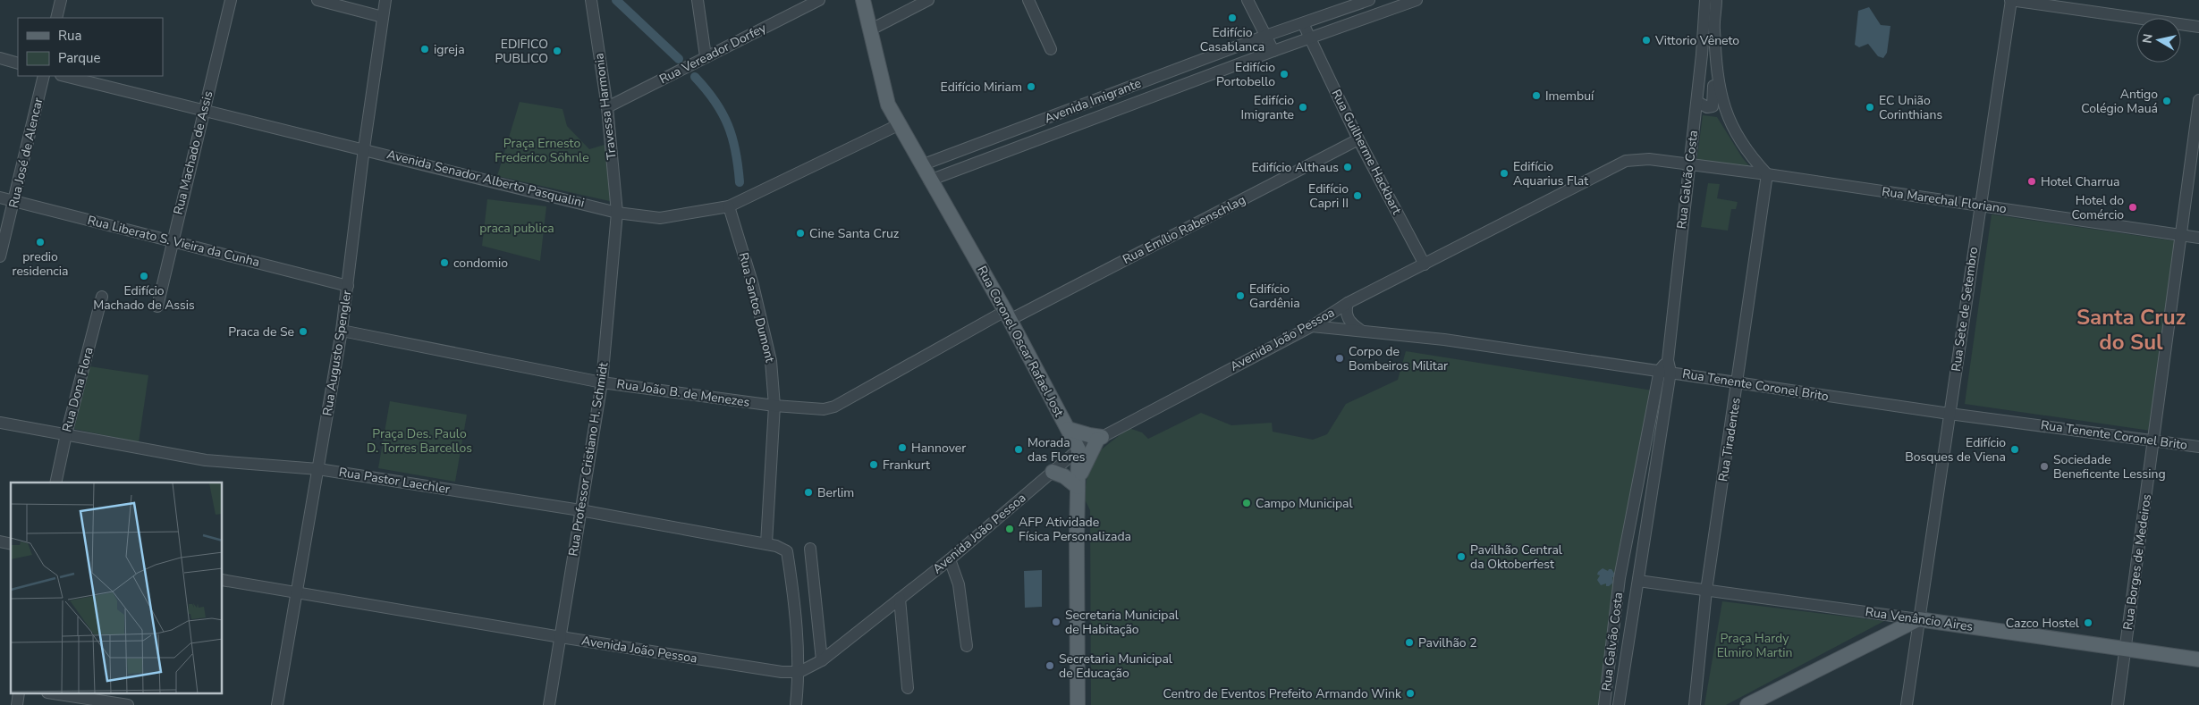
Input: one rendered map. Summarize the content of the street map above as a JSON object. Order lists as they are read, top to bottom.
{
  "streets": {
    "main road": ["Rua Coronel Oscar Rafael Jost", "Rua Venâncio Aires"],
    "street": [
      "Rua Vereador Dorfey",
      "Avenida Imigrante",
      "Travessa Harmonia",
      "Rua Guilherme Hackbart",
      "Rua José de Alencar",
      "Rua Machado de Assis",
      "Avenida Senador Alberto Pasqualini",
      "Rua Galvão Costa",
      "Rua Marechal Floriano",
      "Rua Emílio Rabenschlag",
      "Rua Liberato S. Vieira da Cunha",
      "Rua Santos Dumont",
      "Rua Sete de Setembro",
      "Avenida João Pessoa",
      "Rua Augusto Spengler",
      "Rua Tenente Coronel Brito",
      "Rua Dona Flora",
      "Rua João B. de Menezes",
      "Rua Tiradentes",
      "Rua Professor Cristiano H. Schmidt",
      "Rua Pastor Laechler",
      "Rua Borges de Medeiros"
    ]
  },
  "crossings": [
    ["Rua Vereador Dorfey", "Travessa Harmonia"],
    ["Avenida Imigrante", "Rua Guilherme Hackbart"],
    ["Avenida Imigrante", "Rua Coronel Oscar Rafael Jost"],
    ["Travessa Harmonia", "Avenida Senador Alberto Pasqualini"],
    ["Travessa Harmonia", "Rua Professor Cristiano H. Schmidt"],
    ["Rua Guilherme Hackbart", "Rua Emílio Rabenschlag"],
    ["Rua Guilherme Hackbart", "Avenida João Pessoa"],
    ["Rua José de Alencar", "Rua Liberato S. Vieira da Cunha"],
    ["Rua Machado de Assis", "Avenida Senador Alberto Pasqualini"],
    ["Rua Machado de Assis", "Rua Liberato S. Vieira da Cunha"],
    ["Avenida Senador Alberto Pasqualini", "Rua Santos Dumont"],
    ["Avenida Senador Alberto Pasqualini", "Rua Coronel Oscar Rafael Jost"],
    ["Avenida Senador Alberto Pasqualini", "Rua Augusto Spengler"],
    ["Avenida Senador Alberto Pasqualini", "Rua Professor Cristiano H. Schmidt"],
    ["Rua Galvão Costa", "Rua Marechal Floriano"],
    ["Rua Galvão Costa", "Avenida João Pessoa"],
    ["Rua Galvão Costa", "Rua Tenente Coronel Brito"],
    ["Rua Galvão Costa", "Rua Venâncio Aires"],
    ["Rua Marechal Floriano", "Rua Sete de Setembro"],
    ["Rua Marechal Floriano", "Avenida João Pessoa"],
    ["Rua Marechal Floriano", "Rua Tiradentes"],
    ["Rua Marechal Floriano", "Rua Borges de Medeiros"],
    ["Rua Emílio Rabenschlag", "Rua Coronel Oscar Rafael Jost"],
    ["Rua Emílio Rabenschlag", "Rua João B. de Menezes"],
    ["Rua Liberato S. Vieira da Cunha", "Rua Augusto Spengler"],
    ["Rua Santos Dumont", "Rua João B. de Menezes"],
    ["Rua Santos Dumont", "Rua Pastor Laechler"],
    ["Rua Sete de Setembro", "Rua Tenente Coronel Brito"],
    ["Rua Sete de Setembro", "Rua Venâncio Aires"],
    ["Avenida João Pessoa", "Rua Coronel Oscar Rafael Jost"],
    ["Avenida João Pessoa", "Rua Augusto Spengler"],
    ["Avenida João Pessoa", "Rua Tenente Coronel Brito"],
    ["Avenida João Pessoa", "Rua Professor Cristiano H. Schmidt"],
    ["Avenida João Pessoa", "Rua Pastor Laechler"],
    ["Rua Coronel Oscar Rafael Jost", "Rua João B. de Menezes"],
    ["Rua Augusto Spengler", "Rua João B. de Menezes"],
    ["Rua Augusto Spengler", "Rua Pastor Laechler"],
    ["Rua Tenente Coronel Brito", "Rua Tiradentes"],
    ["Rua Tenente Coronel Brito", "Rua Borges de Medeiros"],
    ["Rua Dona Flora", "Rua Pastor Laechler"],
    ["Rua João B. de Menezes", "Rua Professor Cristiano H. Schmidt"],
    ["Rua Tiradentes", "Rua Venâncio Aires"],
    ["Rua Professor Cristiano H. Schmidt", "Rua Pastor Laechler"],
    ["Rua Borges de Medeiros", "Rua Venâncio Aires"]
  ],
  "districts": ["Santa Cruz do Sul"],
  "parks": [
    "Praça Ernesto Frederico Söhnle",
    "praca publica",
    "Praça Des. Paulo D. Torres Barcellos",
    "Praça Hardy Elmiro Martin"
  ],
  "places": [
    "Edifício Casablanca",
    "Vittorio Vêneto",
    "igreja",
    "EDIFICO PUBLICO",
    "Edifício Portobello",
    "Edifício Miriam",
    "Imembuí",
    "Antigo Colégio Mauá",
    "Edifício Imigrante",
    "EC União Corinthians",
    "Edifício Althaus",
    "Edifício Aquarius Flat",
    "Hotel Charrua",
    "Edifício Capri II",
    "Hotel do Comércio",
    "Cine Santa Cruz",
    "predio residencia",
    "condomio",
    "Edifício Machado de Assis",
    "Edifício Gardênia",
    "Praca de Se",
    "Corpo de Bombeiros Militar",
    "Hannover",
    "Morada das Flores",
    "Edifício Bosques de Viena",
    "Frankurt",
    "Sociedade Beneficente Lessing",
    "Berlim",
    "Campo Municipal",
    "AFP Atividade Física Personalizada",
    "Pavilhão Central da Oktoberfest",
    "Secretaria Municipal de Habitação",
    "Cazco Hostel",
    "Pavilhão 2",
    "Secretaria Municipal de Educação",
    "Centro de Eventos Prefeito Armando Wink"
  ],
  "legend": ["Rua", "Parque"],
  "north": "left"
}
